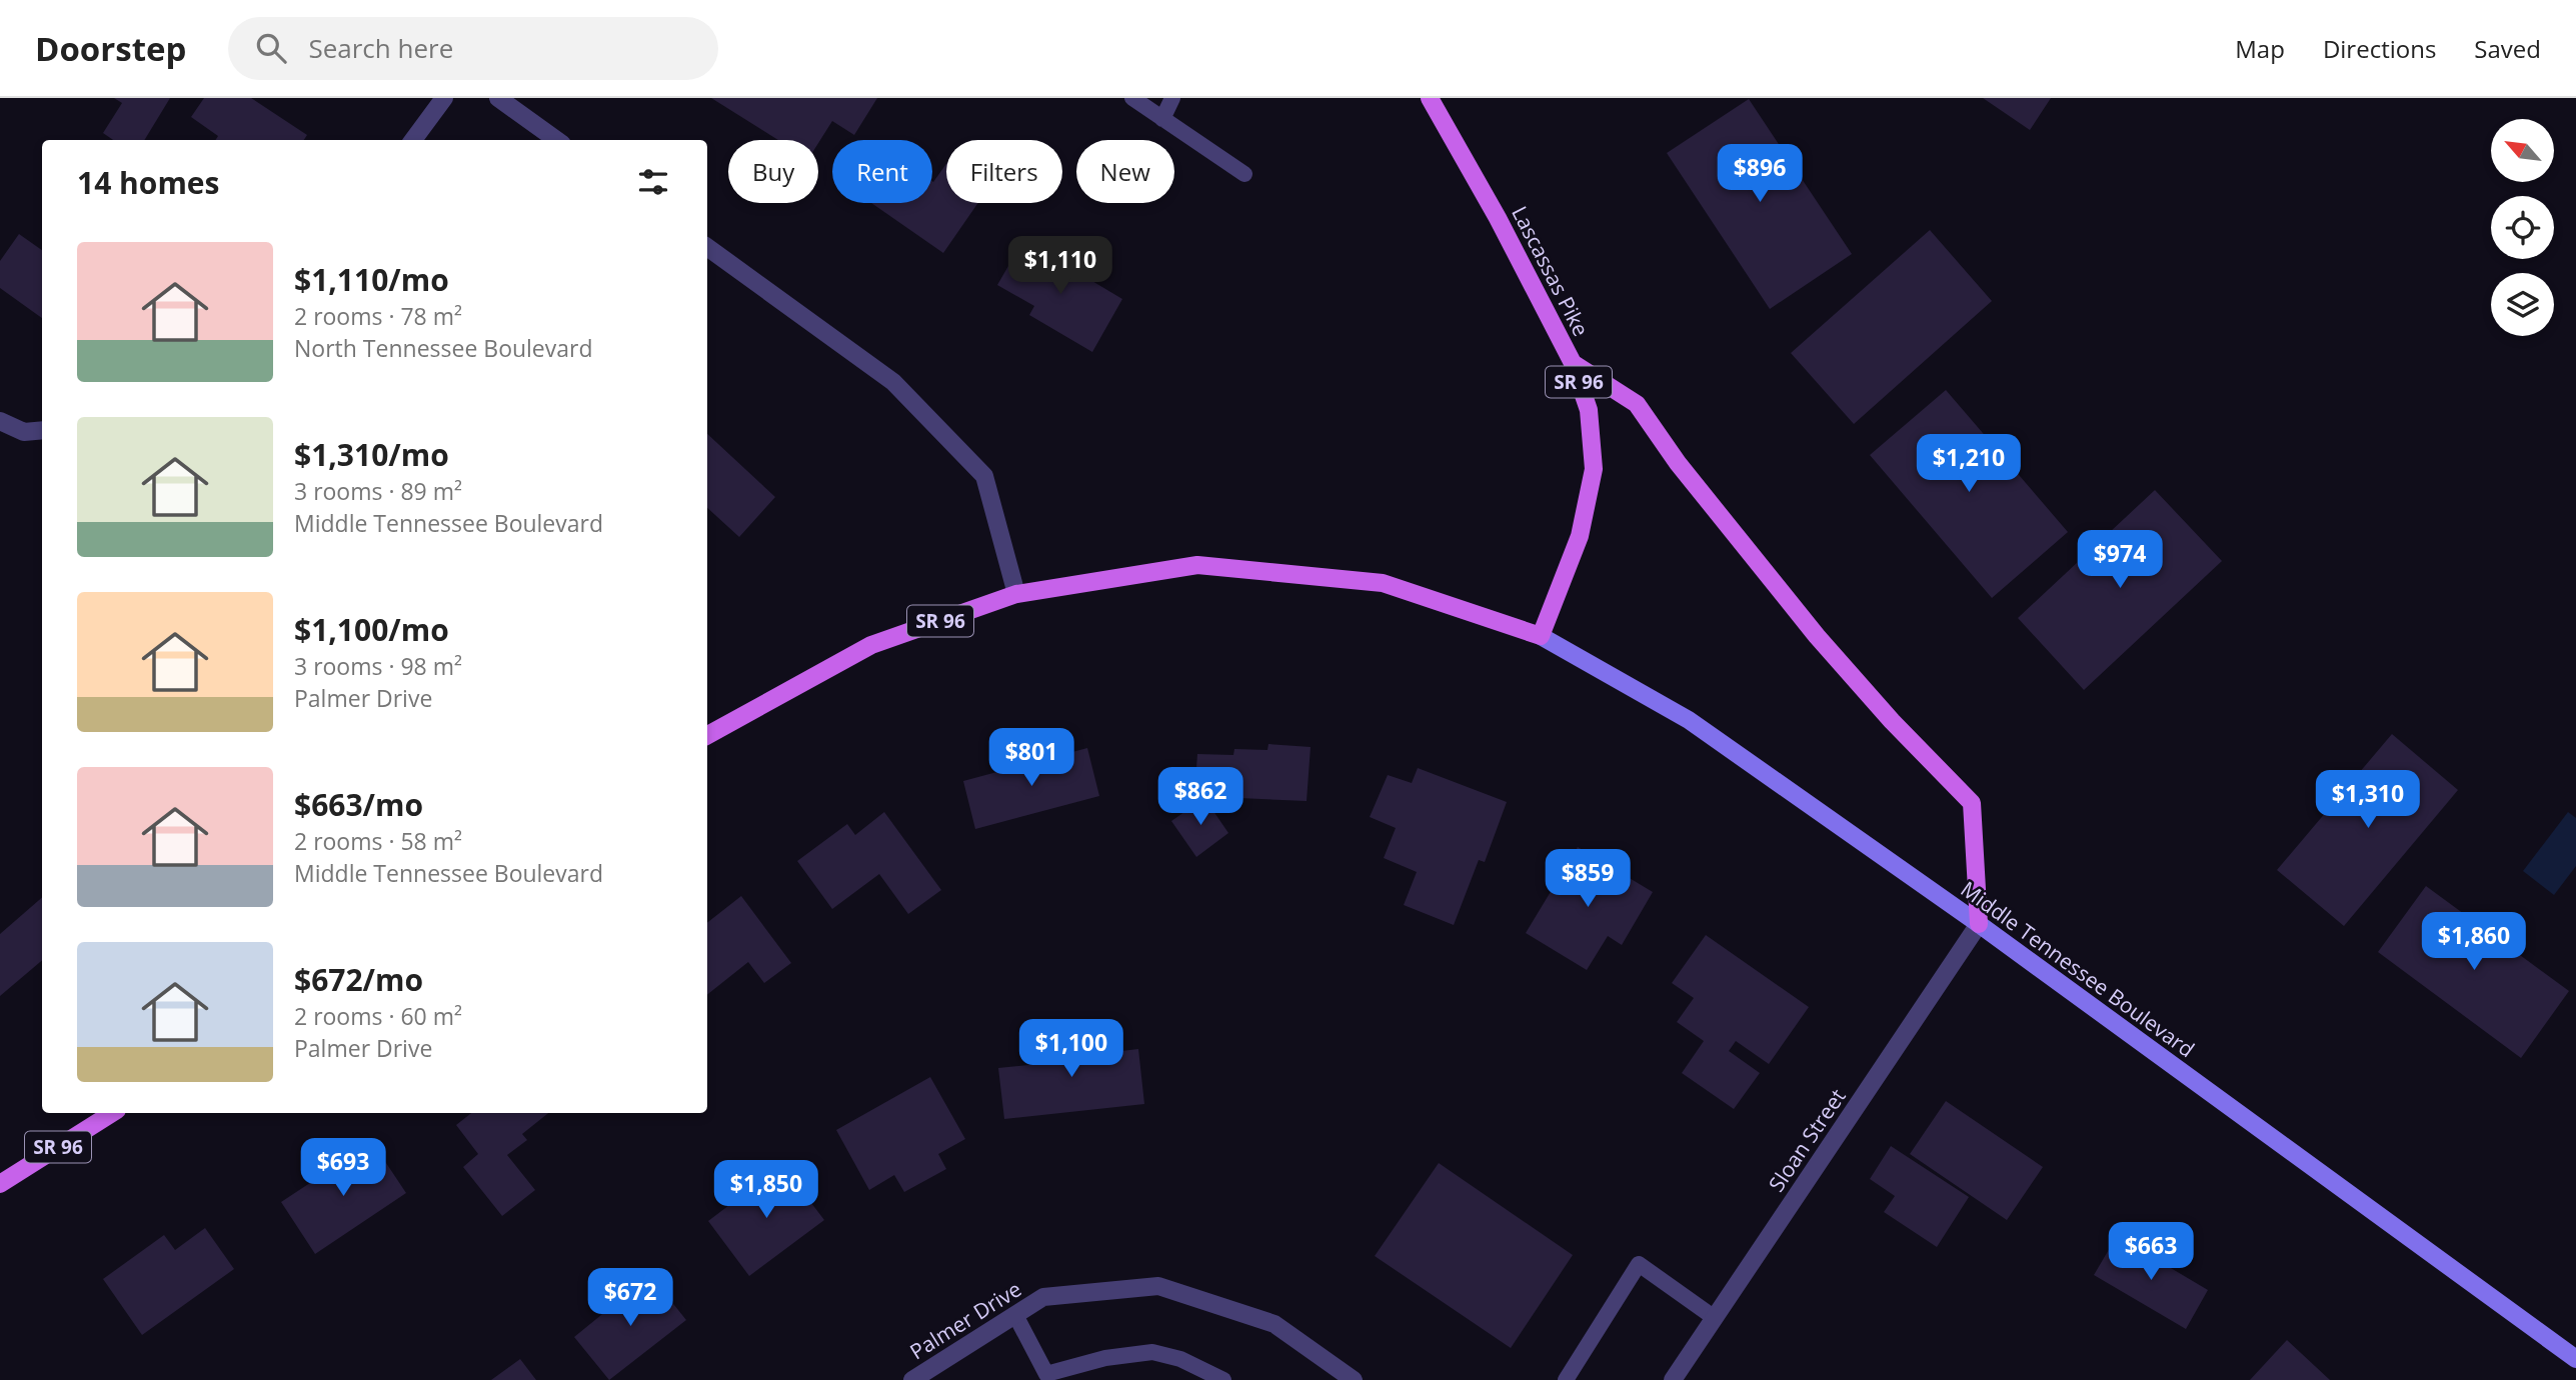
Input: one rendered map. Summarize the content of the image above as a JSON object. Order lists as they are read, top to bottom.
{
  "streets": {
    "main road": ["Lascassas Pike", "SR 96", "Middle Tennessee Boulevard"],
    "street": ["Sloan Street", "Palmer Drive"]
  },
  "crossings": [
    ["Lascassas Pike", "SR 96"],
    ["Lascassas Pike", "Middle Tennessee Boulevard"],
    ["SR 96", "Middle Tennessee Boulevard"],
    ["Middle Tennessee Boulevard", "Sloan Street"]
  ],
  "north": "top left",
  "page": {
    "header": "Doorstep",
    "search": "Search here",
    "nav": ["Map", "Directions", "Saved"],
    "chip": [
      "Buy",
      "Rent",
      "Filters",
      "New"
    ],
    "heading": "14 homes",
    "price": [
      "$896",
      "$1,110",
      "$1,210",
      "$974",
      "$801",
      "$862",
      "$1,310",
      "$859",
      "$1,860",
      "$1,100",
      "$693",
      "$1,850",
      "$663",
      "$672"
    ],
    "list": [
      {
        "name": "$1,110/mo",
        "note": "2 rooms · 78 m² · North Tennessee Boulevard"
      },
      {
        "name": "$1,310/mo",
        "note": "3 rooms · 89 m² · Middle Tennessee Boulevard"
      },
      {
        "name": "$1,100/mo",
        "note": "3 rooms · 98 m² · Palmer Drive"
      },
      {
        "name": "$663/mo",
        "note": "2 rooms · 58 m² · Middle Tennessee Boulevard"
      },
      {
        "name": "$672/mo",
        "note": "2 rooms · 60 m² · Palmer Drive"
      }
    ]
  }
}
